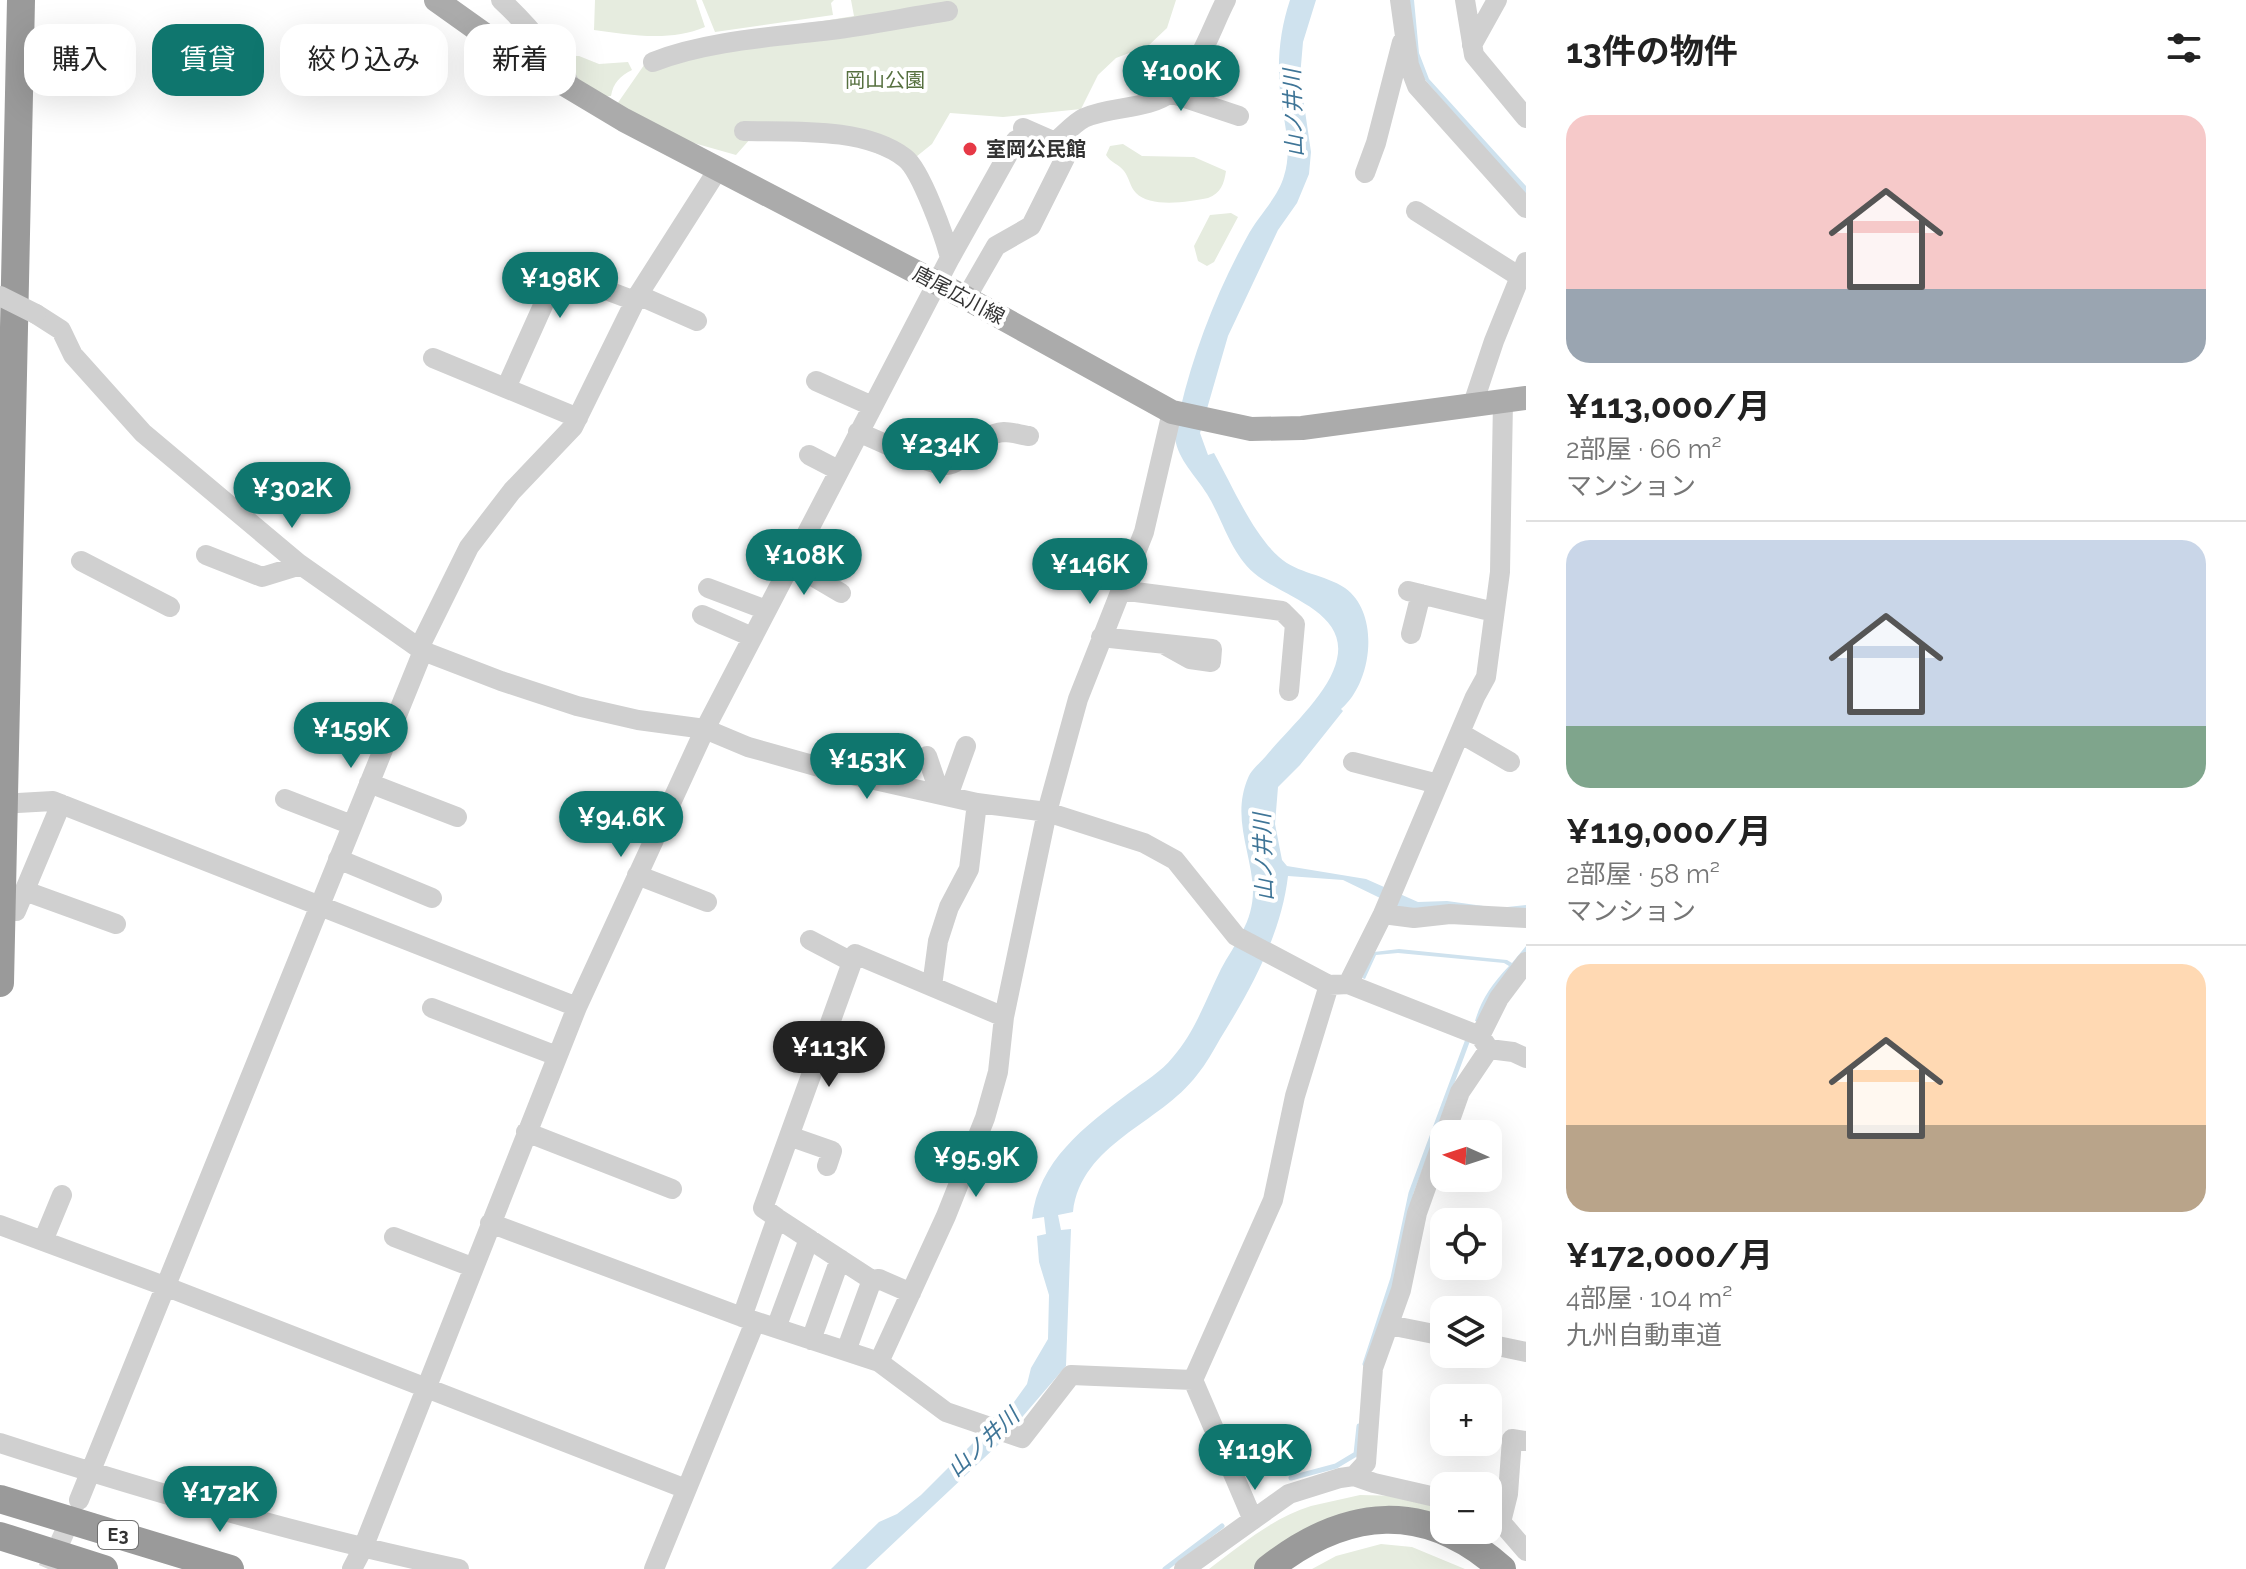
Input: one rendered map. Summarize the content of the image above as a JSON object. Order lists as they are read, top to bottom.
{
  "streets": {
    "highway": ["E3"],
    "main road": ["唐尾広川線"]
  },
  "water": ["山ノ井川"],
  "parks": ["岡山公園"],
  "places": ["室岡公民館"],
  "north": "left",
  "page": {
    "heading": "13件の物件",
    "chip": [
      "購入",
      "賃貸",
      "絞り込み",
      "新着"
    ],
    "price": [
      "¥100K",
      "¥198K",
      "¥234K",
      "¥302K",
      "¥108K",
      "¥146K",
      "¥159K",
      "¥153K",
      "¥94.6K",
      "¥113K",
      "¥95.9K",
      "¥119K",
      "¥172K"
    ],
    "list": [
      {
        "name": "¥113,000/月",
        "note": "2部屋 · 66 m² · マンション"
      },
      {
        "name": "¥119,000/月",
        "note": "2部屋 · 58 m² · マンション"
      },
      {
        "name": "¥172,000/月",
        "note": "4部屋 · 104 m² · 九州自動車道"
      }
    ],
    "map_buttons": ["+", "−"]
  }
}
